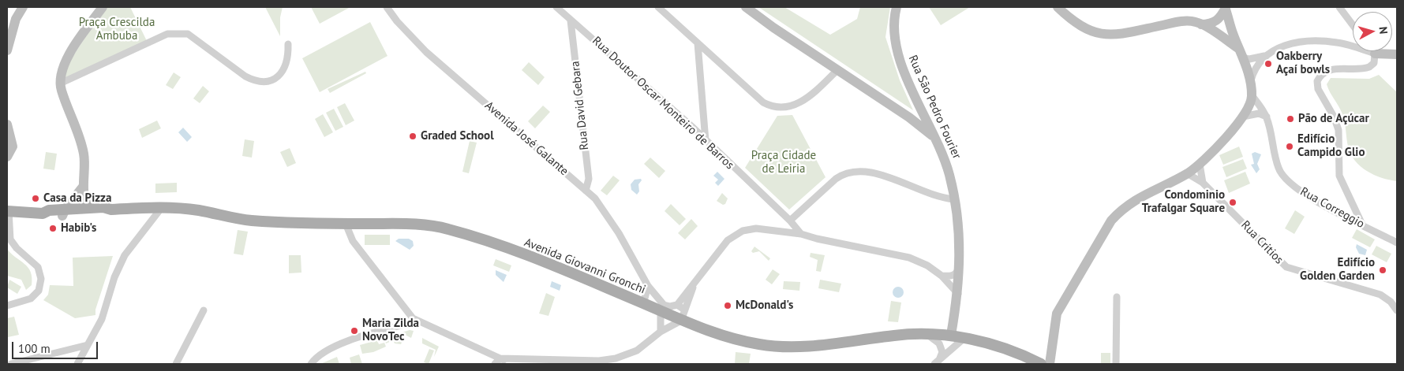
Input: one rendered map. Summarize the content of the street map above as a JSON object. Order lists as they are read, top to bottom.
{
  "streets": {
    "main road": ["Avenida Giovanni Gronchi"],
    "street": [
      "Rua Doutor Oscar Monteiro de Barros",
      "Rua David Gebara",
      "Rua São Pedro Fourier",
      "Avenida José Galante",
      "Rua Correggio",
      "Rua Critios"
    ]
  },
  "crossings": [
    ["Rua Doutor Oscar Monteiro de Barros", "Rua David Gebara"],
    ["Rua David Gebara", "Avenida José Galante"],
    ["Rua São Pedro Fourier", "Avenida Giovanni Gronchi"]
  ],
  "parks": ["Praça Crescilda Ambuba", "Praça Cidade de Leiria"],
  "places": [
    "Oakberry Açaí bowls",
    "Pão de Açúcar",
    "Graded School",
    "Edifício Campido Glio",
    "Casa da Pizza",
    "Condominio Trafalgar Square",
    "Habib's",
    "Edifício Golden Garden",
    "McDonald's",
    "Maria Zilda NovoTec"
  ],
  "scale_bar": "100 m",
  "north": "right"
}
